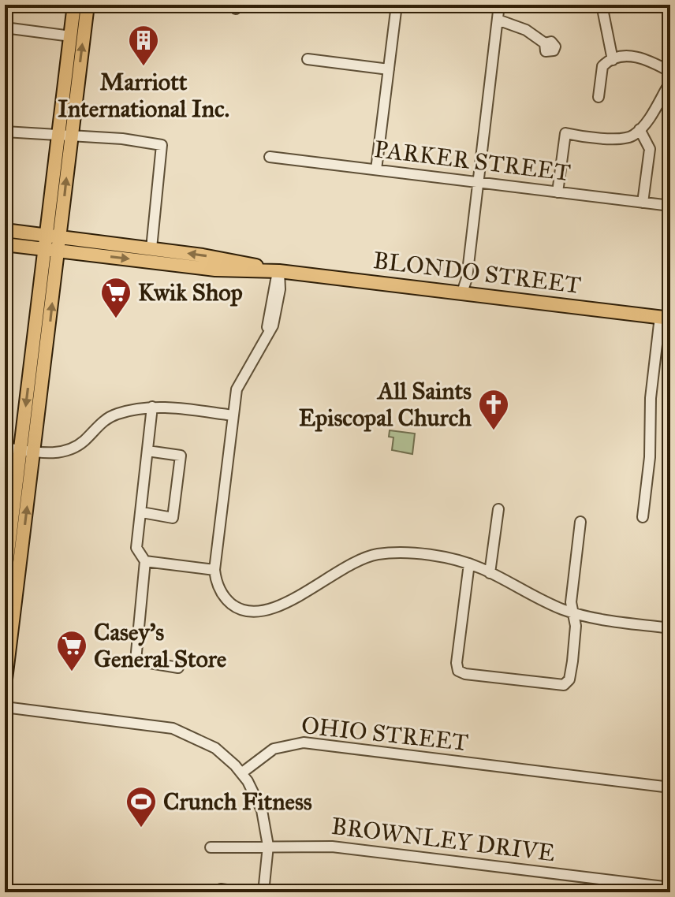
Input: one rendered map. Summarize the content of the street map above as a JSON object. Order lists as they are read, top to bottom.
{
  "streets": {
    "main road": ["BLONDO STREET"],
    "street": ["PARKER STREET", "OHIO STREET", "BROWNLEY DRIVE"]
  },
  "places": {
    "building": ["Marriott International Inc."],
    "supermarket": ["Kwik Shop", "Casey's General Store"],
    "church": ["All Saints Episcopal Church"],
    "sports": ["Crunch Fitness"]
  }
}
